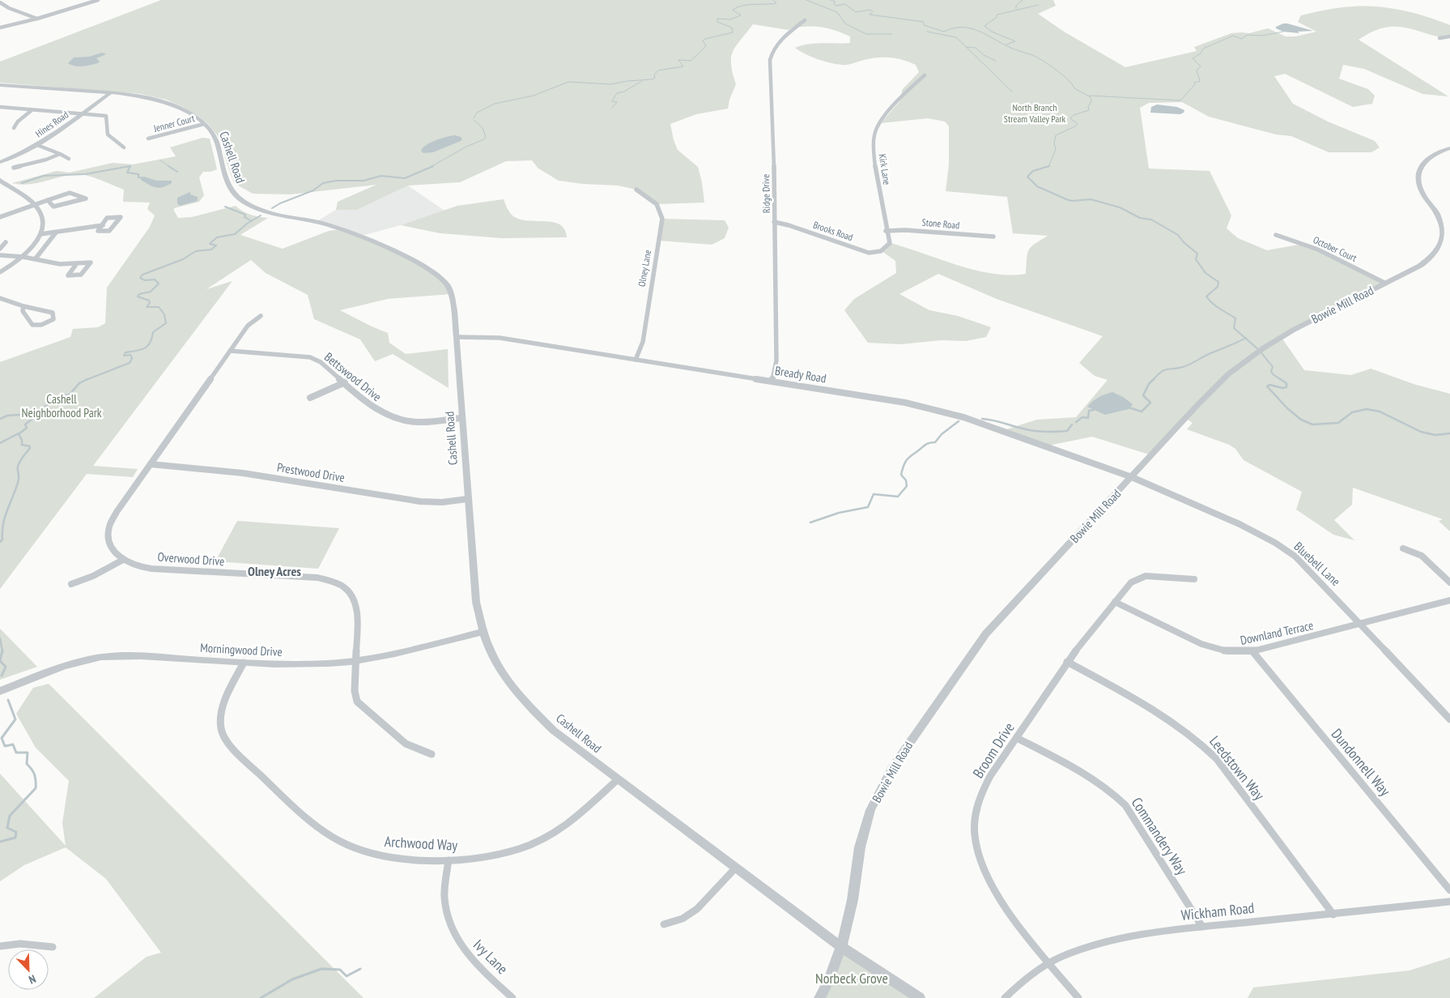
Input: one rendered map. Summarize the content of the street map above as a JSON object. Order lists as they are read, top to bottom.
{
  "streets": {
    "street": [
      "Jenner Court",
      "Hines Road",
      "Cashell Road",
      "Kirk Lane",
      "Ridge Drive",
      "Stone Road",
      "Brooks Road",
      "October Court",
      "Olney Lane",
      "Bowie Mill Road",
      "Bready Road",
      "Bettswood Drive",
      "Prestwood Drive",
      "Overwood Drive",
      "Bluebell Lane",
      "Downland Terrace",
      "Morningwood Drive",
      "Broom Drive",
      "Dundonnell Way",
      "Leedstown Way",
      "Commandery Way",
      "Archwood Way",
      "Wickham Road",
      "Ivy Lane"
    ]
  },
  "crossings": [
    ["Jenner Court", "Cashell Road"],
    ["Hines Road", "Cashell Road"],
    ["Cashell Road", "Bowie Mill Road"],
    ["Cashell Road", "Bready Road"],
    ["Cashell Road", "Bettswood Drive"],
    ["Cashell Road", "Prestwood Drive"],
    ["Cashell Road", "Morningwood Drive"],
    ["Cashell Road", "Archwood Way"],
    ["Kirk Lane", "Stone Road"],
    ["Kirk Lane", "Brooks Road"],
    ["Ridge Drive", "Brooks Road"],
    ["Ridge Drive", "Bready Road"],
    ["October Court", "Bowie Mill Road"],
    ["Olney Lane", "Bready Road"],
    ["Bowie Mill Road", "Bready Road"],
    ["Bowie Mill Road", "Bluebell Lane"],
    ["Bready Road", "Bluebell Lane"],
    ["Overwood Drive", "Morningwood Drive"],
    ["Bluebell Lane", "Downland Terrace"],
    ["Downland Terrace", "Broom Drive"],
    ["Downland Terrace", "Dundonnell Way"],
    ["Morningwood Drive", "Archwood Way"],
    ["Broom Drive", "Leedstown Way"],
    ["Broom Drive", "Commandery Way"],
    ["Broom Drive", "Wickham Road"],
    ["Leedstown Way", "Wickham Road"],
    ["Commandery Way", "Wickham Road"],
    ["Archwood Way", "Ivy Lane"]
  ],
  "districts": ["Olney Acres"],
  "parks": ["North Branch Stream Valley Park", "Cashell Neighborhood Park", "Norbeck Grove"],
  "north": "bottom right"
}
